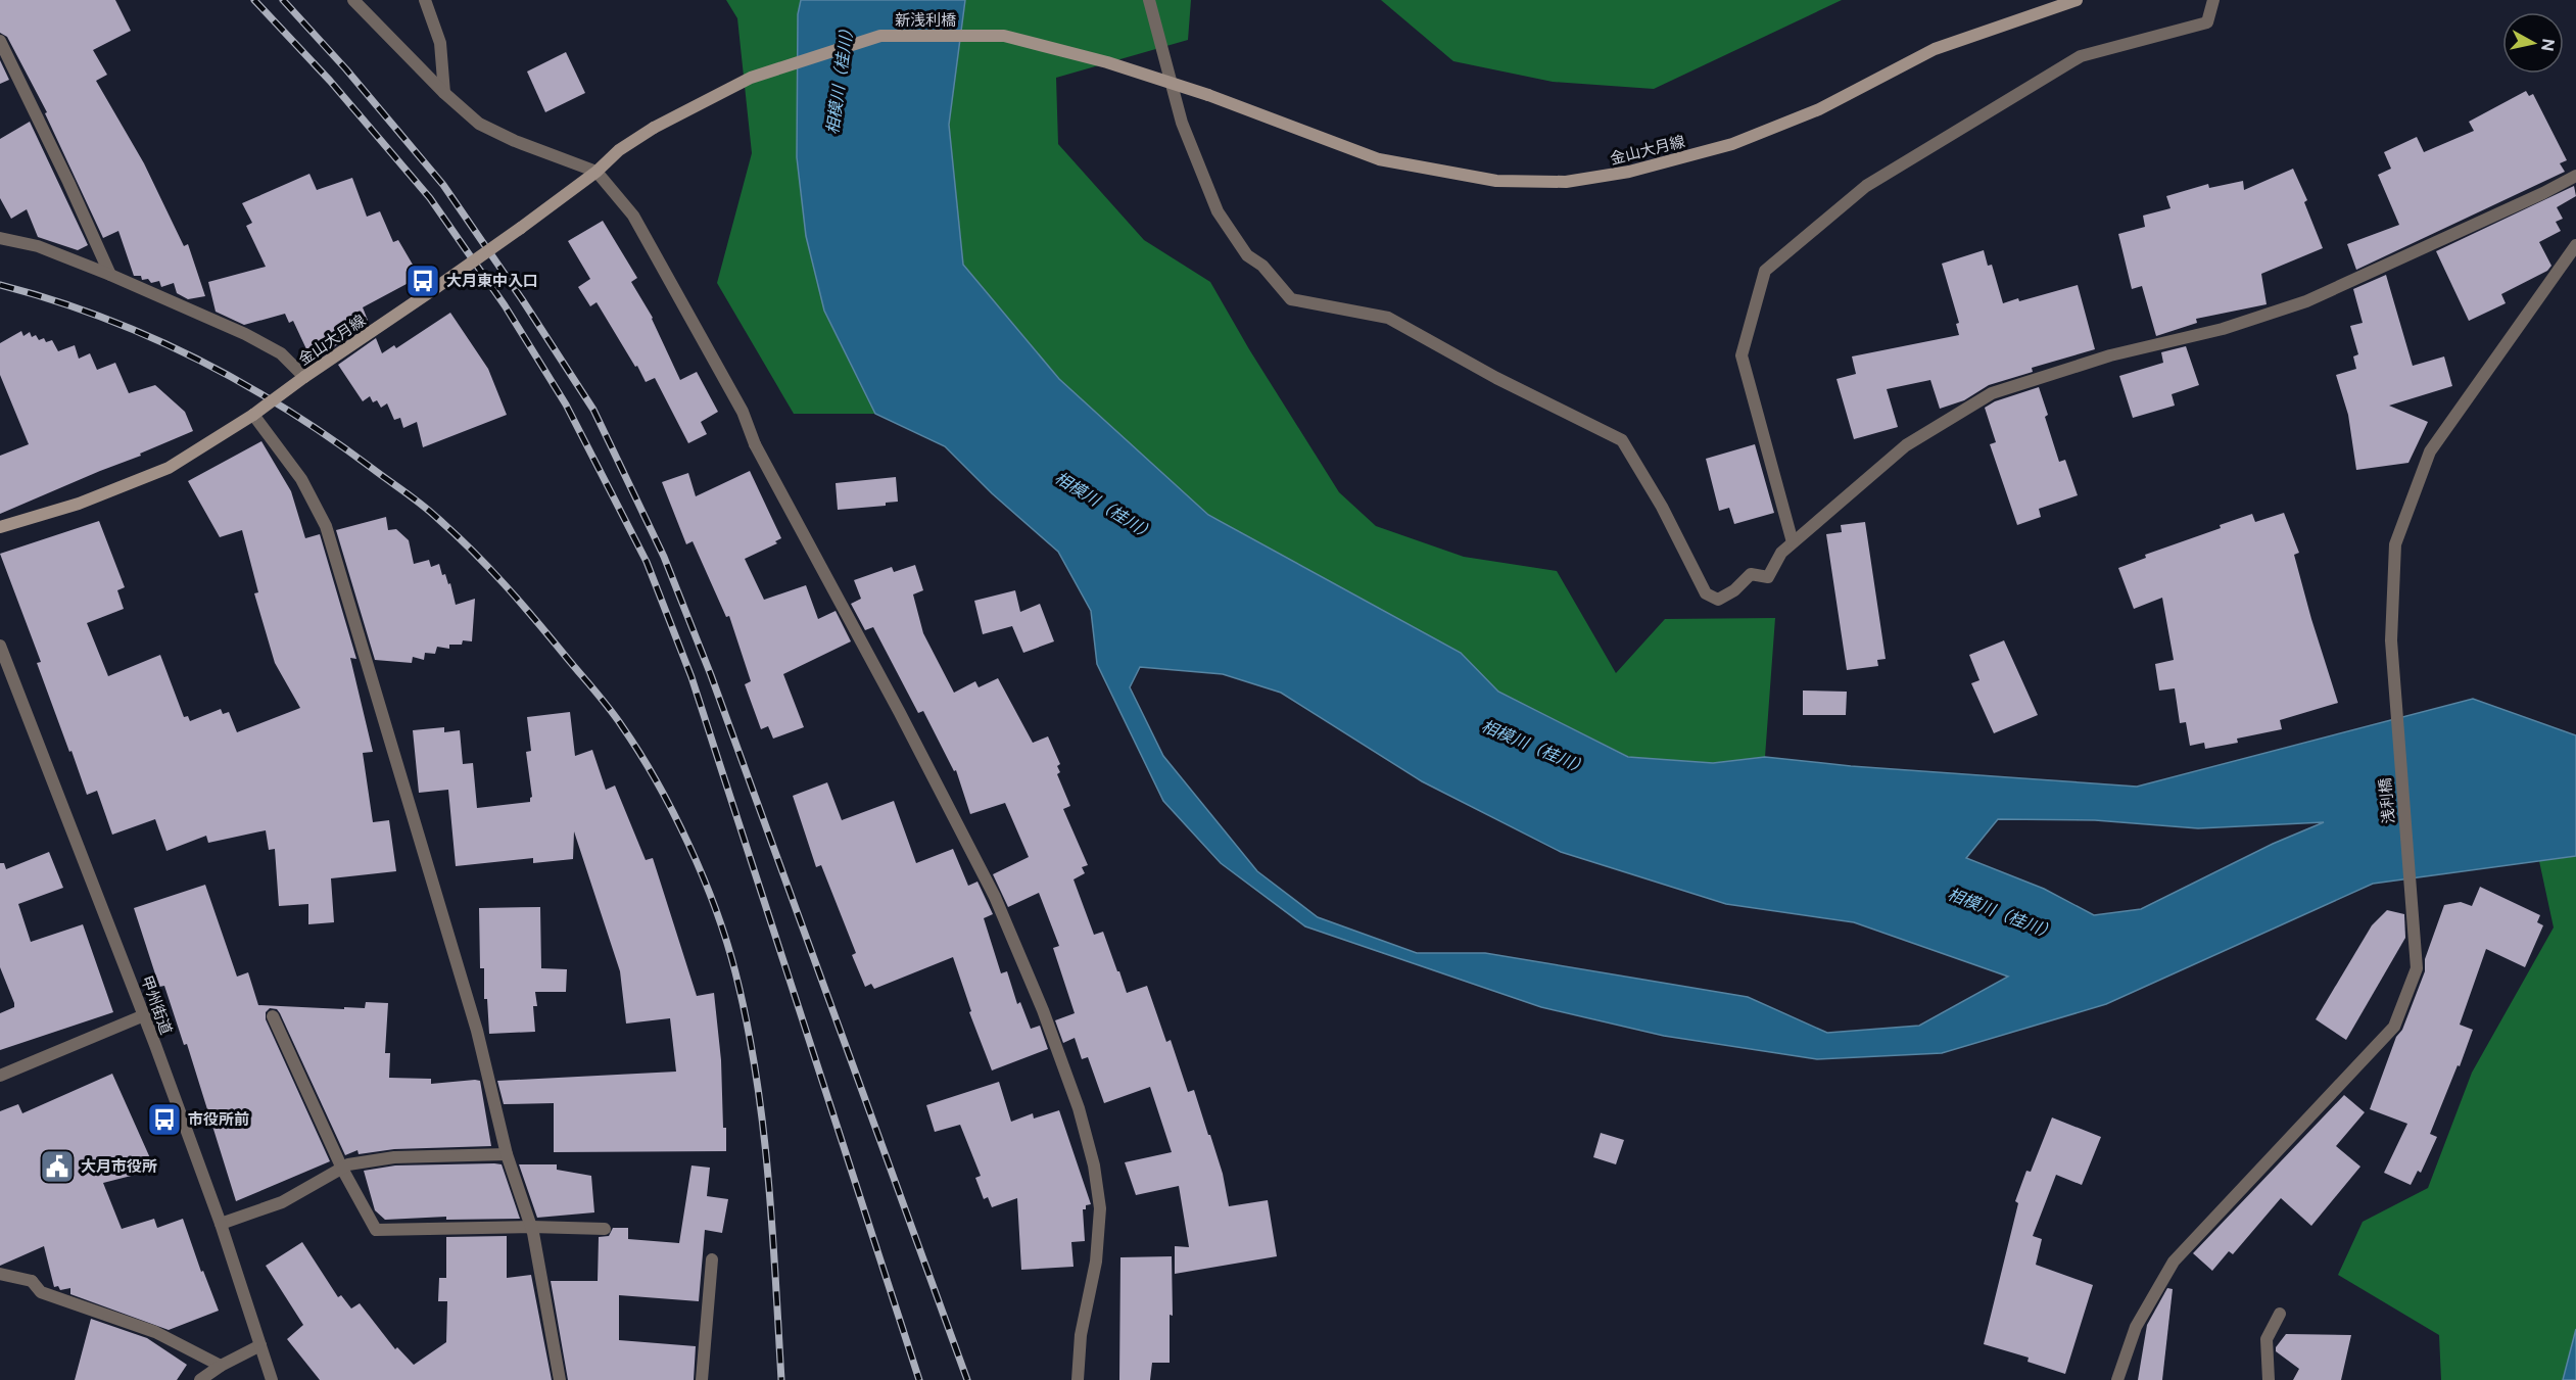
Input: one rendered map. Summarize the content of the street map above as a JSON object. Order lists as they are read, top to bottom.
{
  "streets": {
    "main road": ["新浅利橋", "金山大月線"],
    "street": ["浅利橋", "甲州街道"]
  },
  "crossings": [
    ["新浅利橋", "金山大月線"]
  ],
  "water": ["相模川（桂川）"],
  "places": {
    "bus stop": ["大月東中入口", "市役所前"],
    "public building": ["大月市役所"]
  },
  "north": "right"
}
